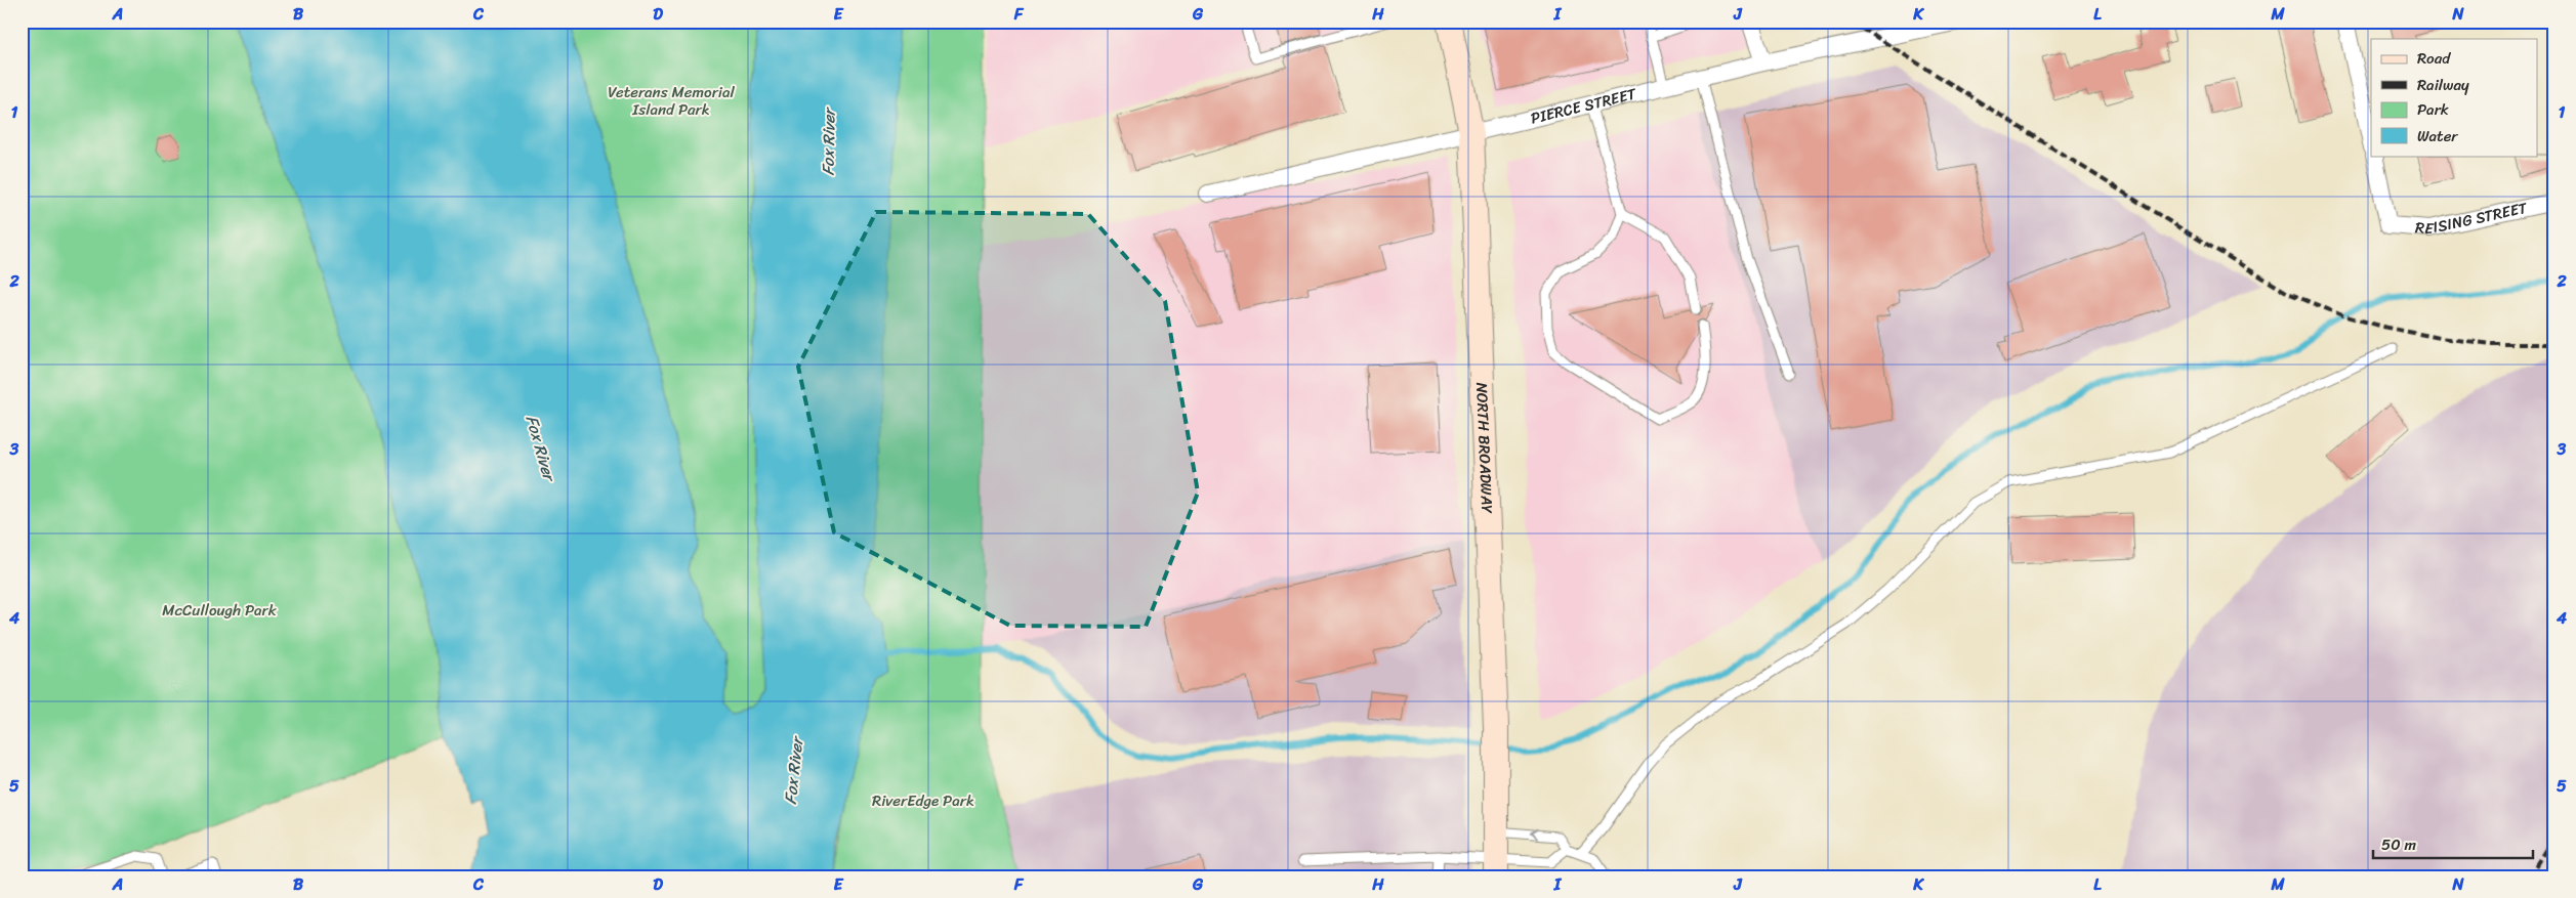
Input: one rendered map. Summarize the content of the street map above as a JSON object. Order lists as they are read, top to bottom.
{
  "streets": {
    "main road": ["NORTH BROADWAY"],
    "street": ["PIERCE STREET", "REISING STREET"]
  },
  "crossings": [
    ["PIERCE STREET", "NORTH BROADWAY"]
  ],
  "water": ["Fox River"],
  "parks": ["Veterans Memorial Island Park", "McCullough Park", "RiverEdge Park"],
  "legend": [
    "Road",
    "Railway",
    "Park",
    "Water"
  ],
  "scale_bar": "50 m",
  "grid": {
    "columns": [
      "A",
      "B",
      "C",
      "D",
      "E",
      "F",
      "G",
      "H",
      "I",
      "J",
      "K",
      "L",
      "M",
      "N"
    ],
    "rows": [
      "1",
      "2",
      "3",
      "4",
      "5"
    ]
  }
}
